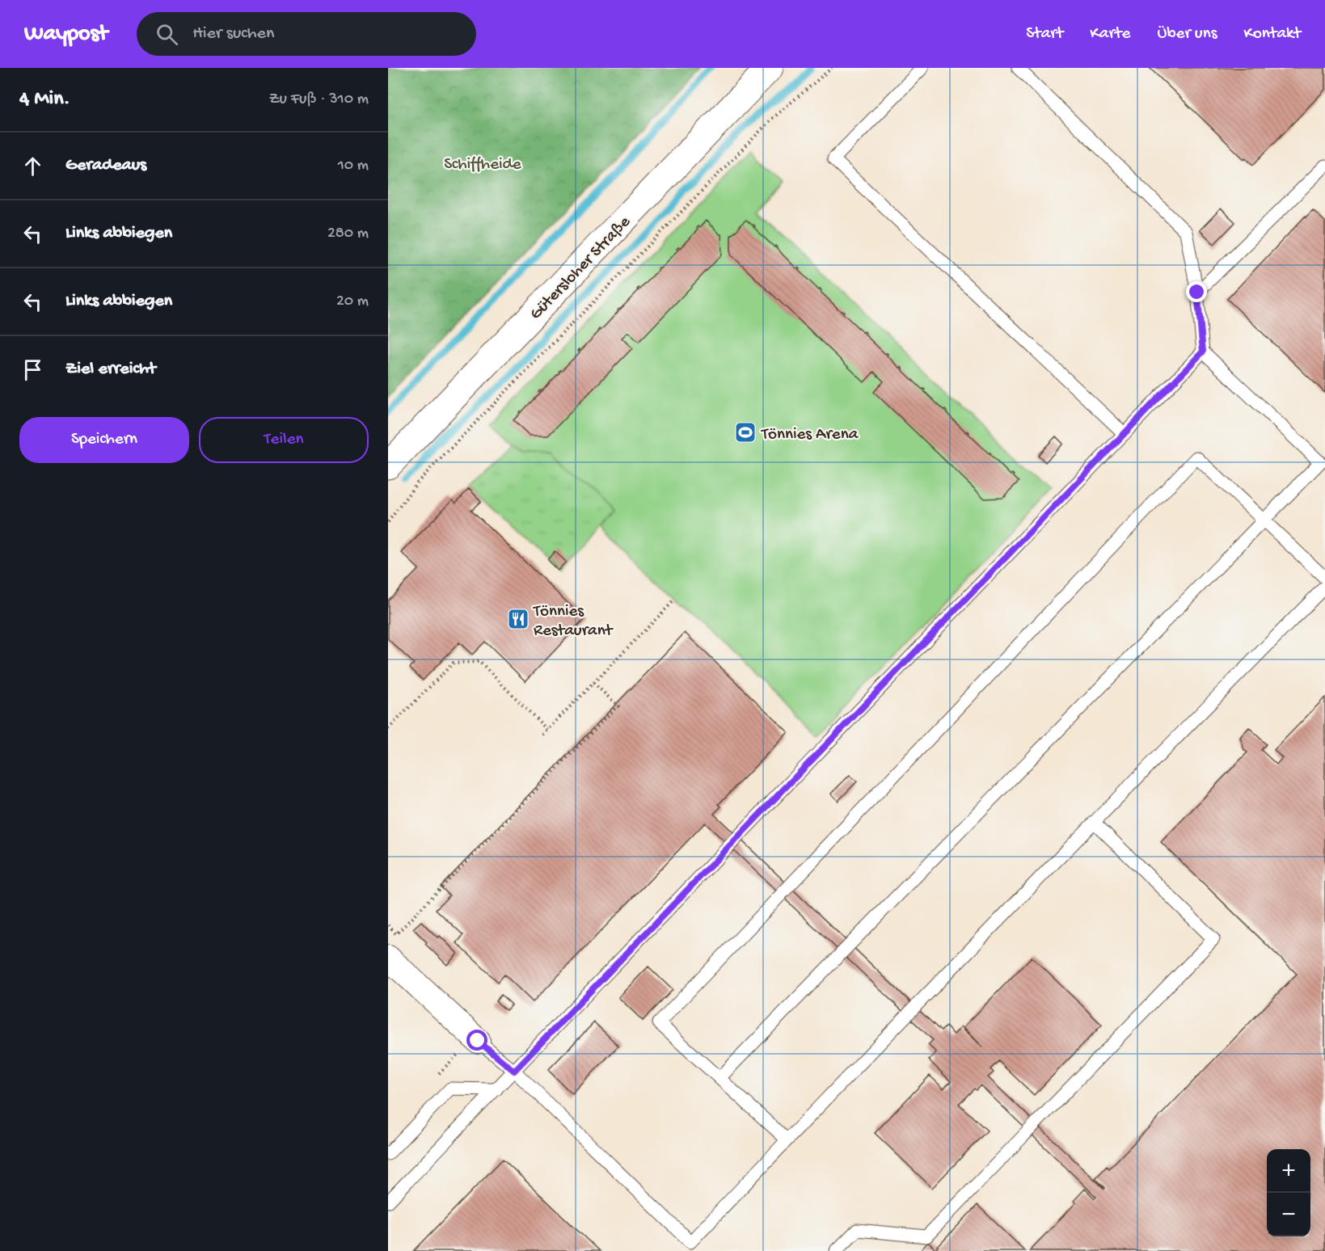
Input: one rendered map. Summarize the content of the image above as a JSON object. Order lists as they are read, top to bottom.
{
  "streets": {
    "main road": ["Gütersloher Straße"]
  },
  "parks": ["Schiffheide"],
  "places": {
    "sports": ["Tönnies Arena"],
    "restaurant": ["Tönnies Restaurant"]
  },
  "page": {
    "header": "Waypost",
    "search": "Hier suchen",
    "nav": [
      "Start",
      "Karte",
      "Über uns",
      "Kontakt"
    ],
    "heading": ["4 Min.", "Zu Fuß · 310 m"],
    "list": [
      ["Geradeaus", "10 m"],
      ["Links abbiegen", "280 m"],
      ["Links abbiegen", "20 m"],
      "Ziel erreicht"
    ],
    "buttons": ["Speichern", "Teilen"],
    "map_buttons": ["+", "−"]
  }
}
